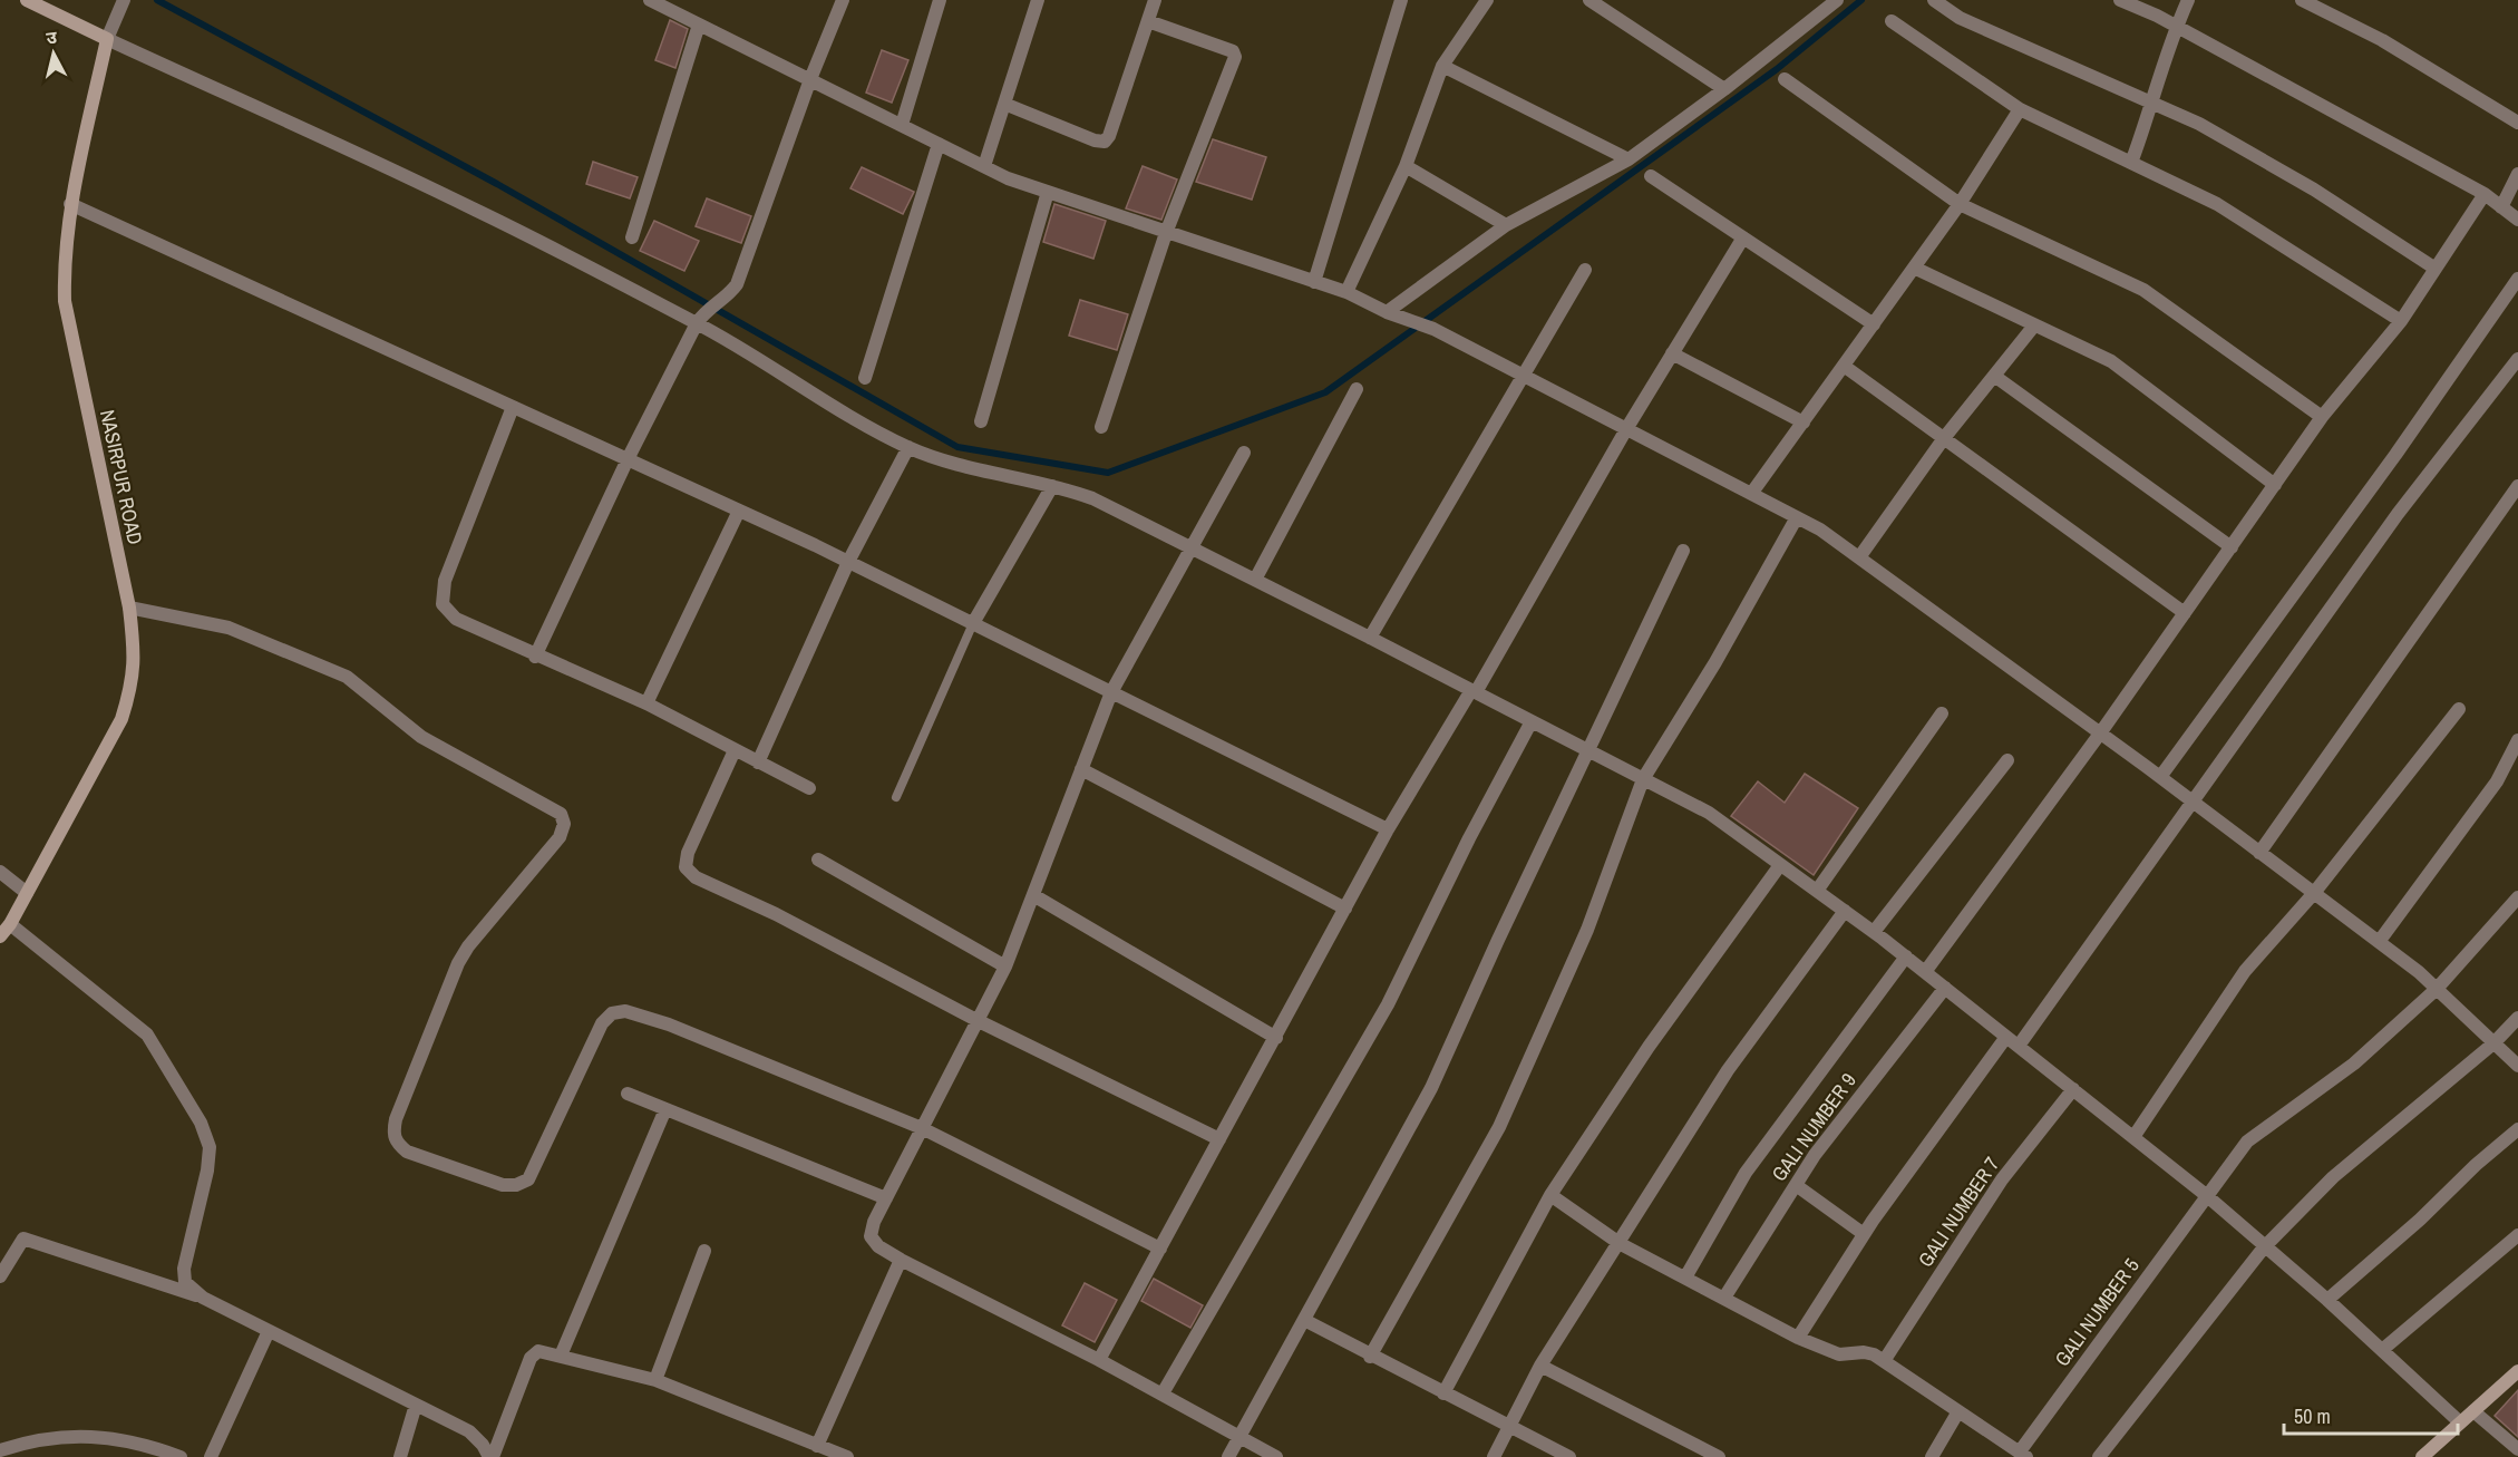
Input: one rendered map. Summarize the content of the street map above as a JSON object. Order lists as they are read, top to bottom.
{
  "streets": {
    "street": [
      "NASIRPUR ROAD",
      "GALI NUMBER 9",
      "GALI NUMBER 7",
      "GALI NUMBER 5"
    ]
  },
  "scale_bar": "50 m",
  "north": "top"
}
